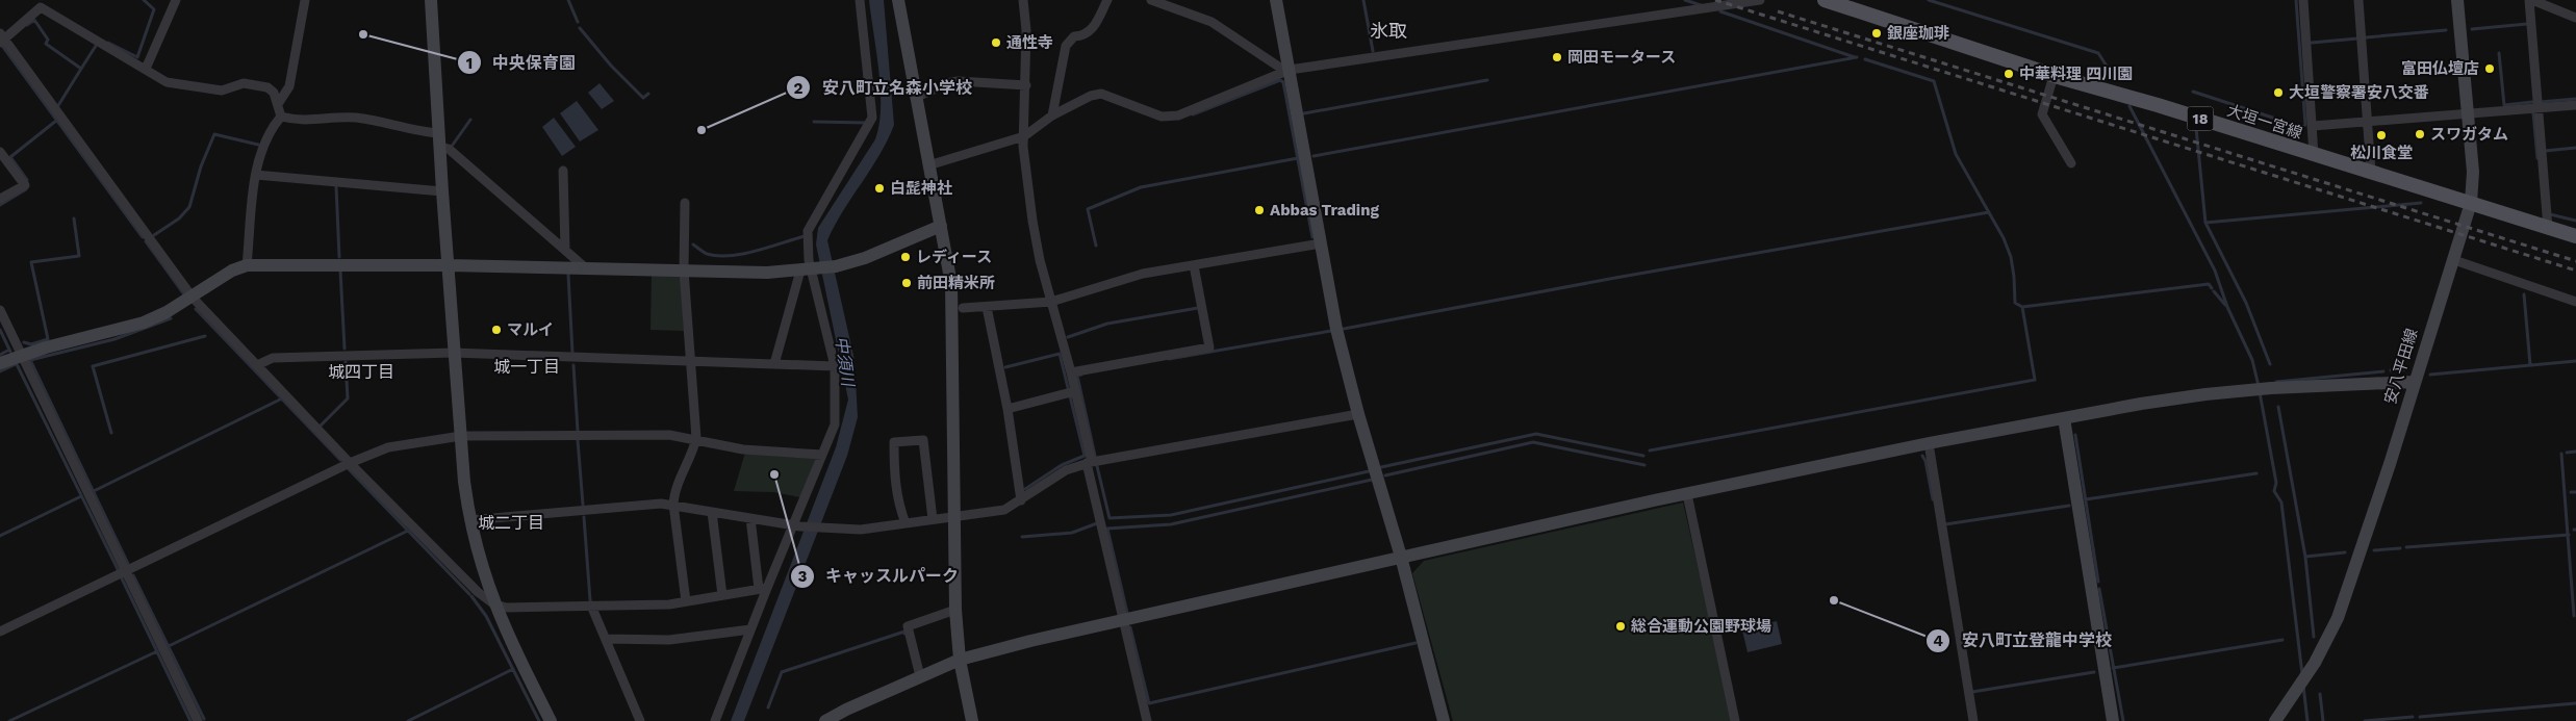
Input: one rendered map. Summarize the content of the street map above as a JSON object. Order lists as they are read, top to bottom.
{
  "streets": {
    "main road": ["18", "大垣一宮線"],
    "street": ["安八平田線"]
  },
  "crossings": [
    ["大垣一宮線", "安八平田線"]
  ],
  "districts": [
    "氷取",
    "城一丁目",
    "城四丁目",
    "城二丁目"
  ],
  "water": ["中須川"],
  "places": [
    "銀座珈琲",
    "中央保育園",
    "通性寺",
    "岡田モータース",
    "富田仏壇店",
    "中華料理 四川園",
    "大垣警察署安八交番",
    "安八町立名森小学校",
    "スワガタム",
    "松川食堂",
    "白髭神社",
    "Abbas Trading",
    "レディース",
    "前田精米所",
    "マルイ",
    "キャッスルパーク",
    "安八町立登龍中学校",
    "総合運動公園野球場"
  ]
}
